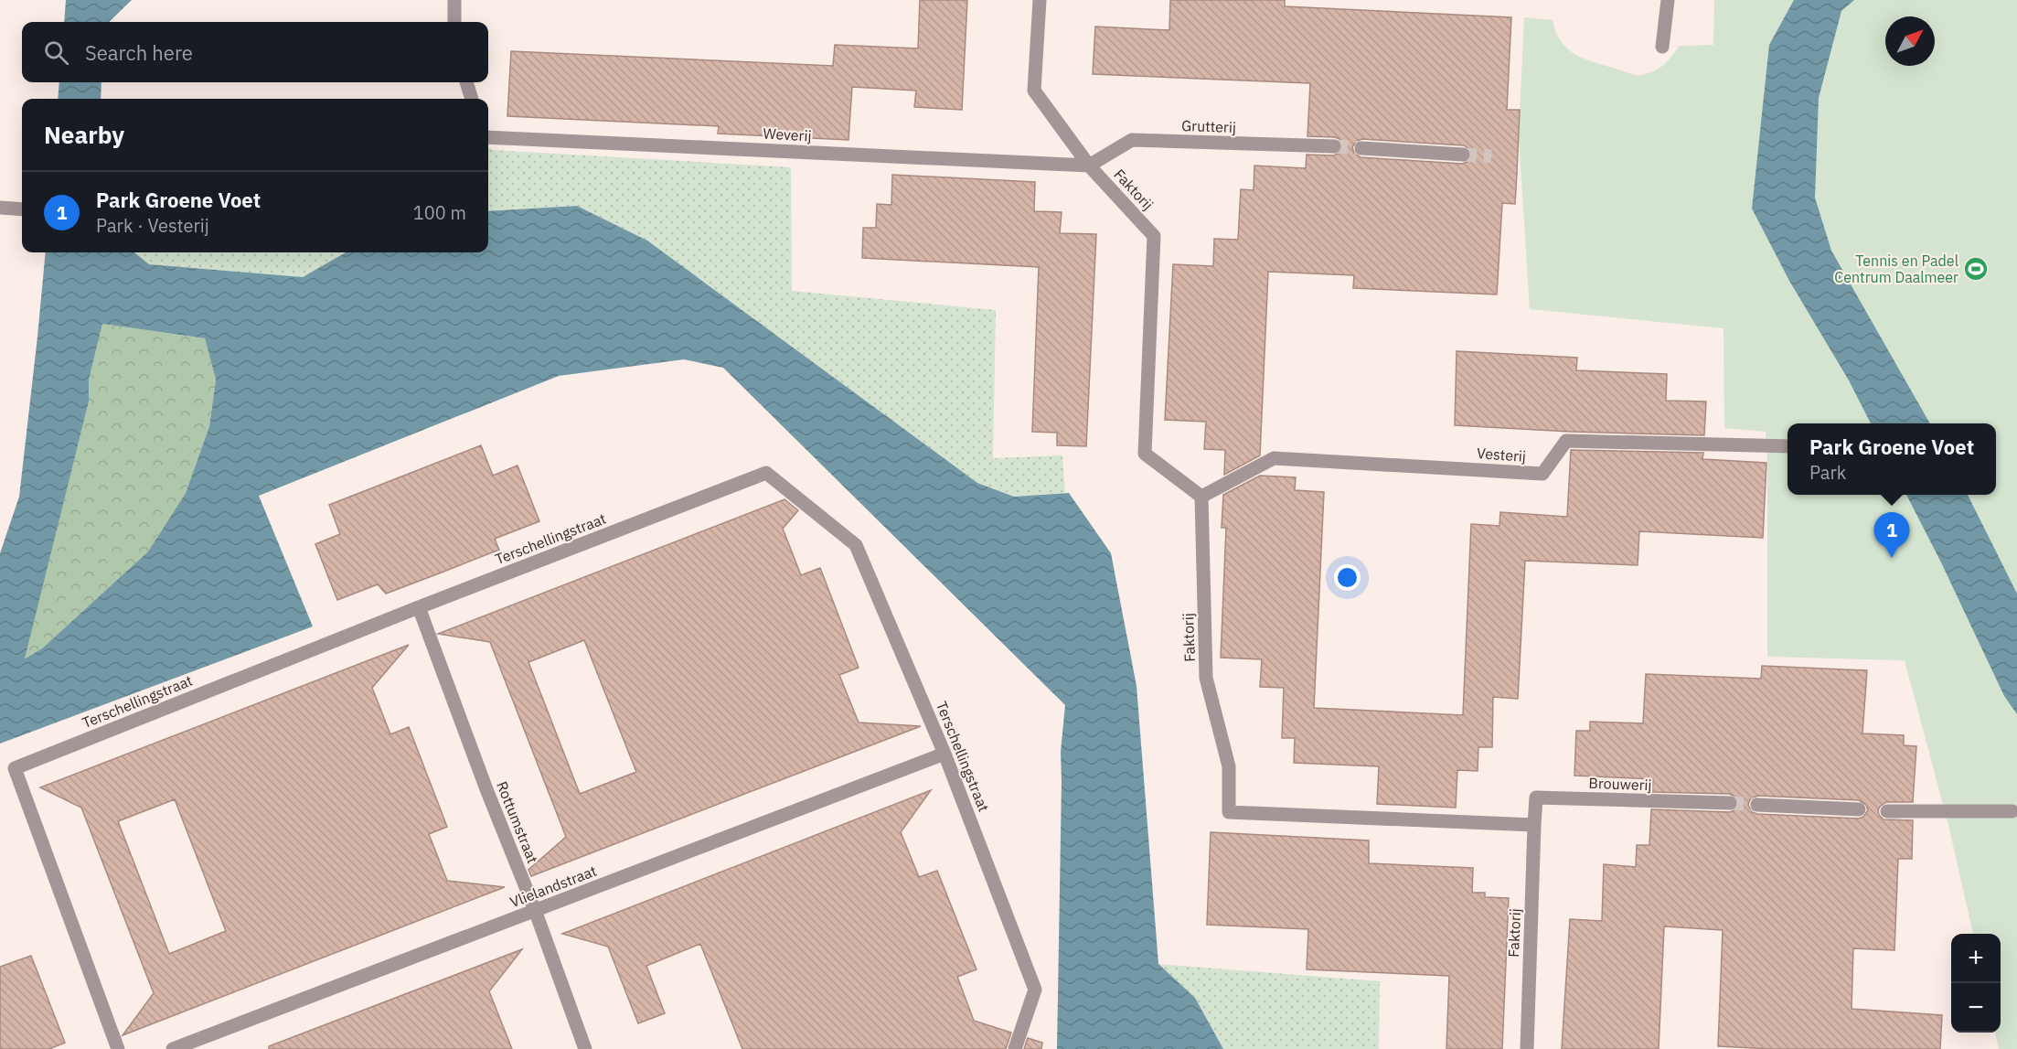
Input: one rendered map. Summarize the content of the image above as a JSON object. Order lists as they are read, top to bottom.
{
  "streets": {
    "street": [
      "Grutterij",
      "Weverij",
      "Faktorij",
      "Vesterij",
      "Terschellingstraat",
      "Brouwerij",
      "Rottumstraat",
      "Vlielandstraat"
    ]
  },
  "crossings": [
    ["Grutterij", "Weverij"],
    ["Grutterij", "Faktorij"],
    ["Weverij", "Faktorij"],
    ["Faktorij", "Vesterij"],
    ["Faktorij", "Brouwerij"],
    ["Terschellingstraat", "Rottumstraat"],
    ["Terschellingstraat", "Vlielandstraat"],
    ["Rottumstraat", "Vlielandstraat"]
  ],
  "places": {
    "sports": ["Tennis en Padel Centrum Daalmeer"]
  },
  "north": "top right",
  "page": {
    "search": "Search here",
    "heading": "Nearby",
    "list": [
      {
        "mark": "1",
        "name": "Park Groene Voet",
        "note": "Park · Vesterij",
        "value": "100 m"
      }
    ],
    "popup": ["Park Groene Voet", "Park"],
    "pins": "1",
    "map_buttons": ["+", "−"]
  }
}
